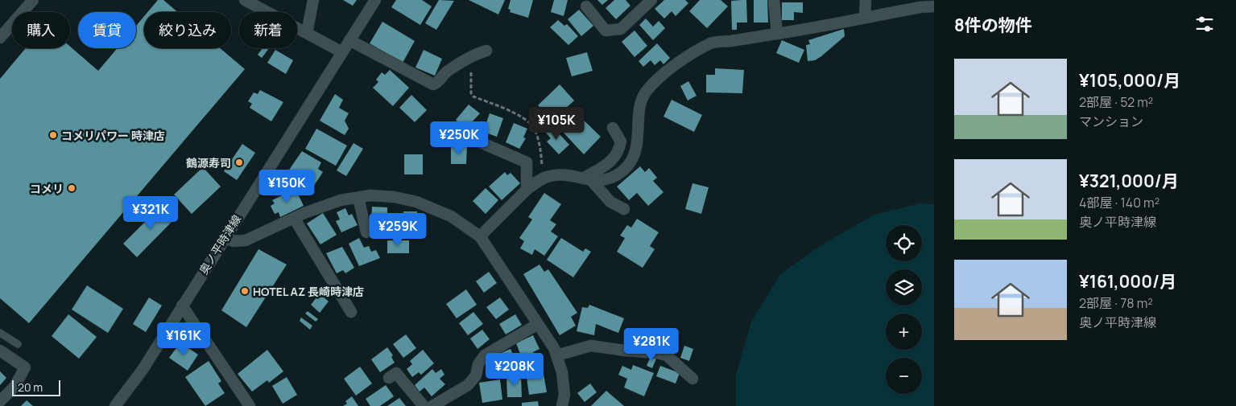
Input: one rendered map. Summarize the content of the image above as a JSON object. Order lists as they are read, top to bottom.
{
  "streets": {
    "street": ["奥ノ平時津線"]
  },
  "places": [
    "コメリパワー 時津店",
    "鶴源寿司",
    "コメリ",
    "HOTEL AZ 長崎時津店"
  ],
  "scale_bar": "20 m",
  "page": {
    "heading": "8件の物件",
    "chip": [
      "購入",
      "賃貸",
      "絞り込み",
      "新着"
    ],
    "list": [
      {
        "name": "¥105,000/月",
        "note": "2部屋 · 52 m² · マンション"
      },
      {
        "name": "¥321,000/月",
        "note": "4部屋 · 140 m² · 奥ノ平時津線"
      },
      {
        "name": "¥161,000/月",
        "note": "2部屋 · 78 m² · 奥ノ平時津線"
      }
    ],
    "price": [
      "¥105K",
      "¥250K",
      "¥150K",
      "¥321K",
      "¥259K",
      "¥161K",
      "¥281K",
      "¥208K"
    ],
    "map_buttons": ["+", "−"],
    "scale": "20 m"
  }
}
